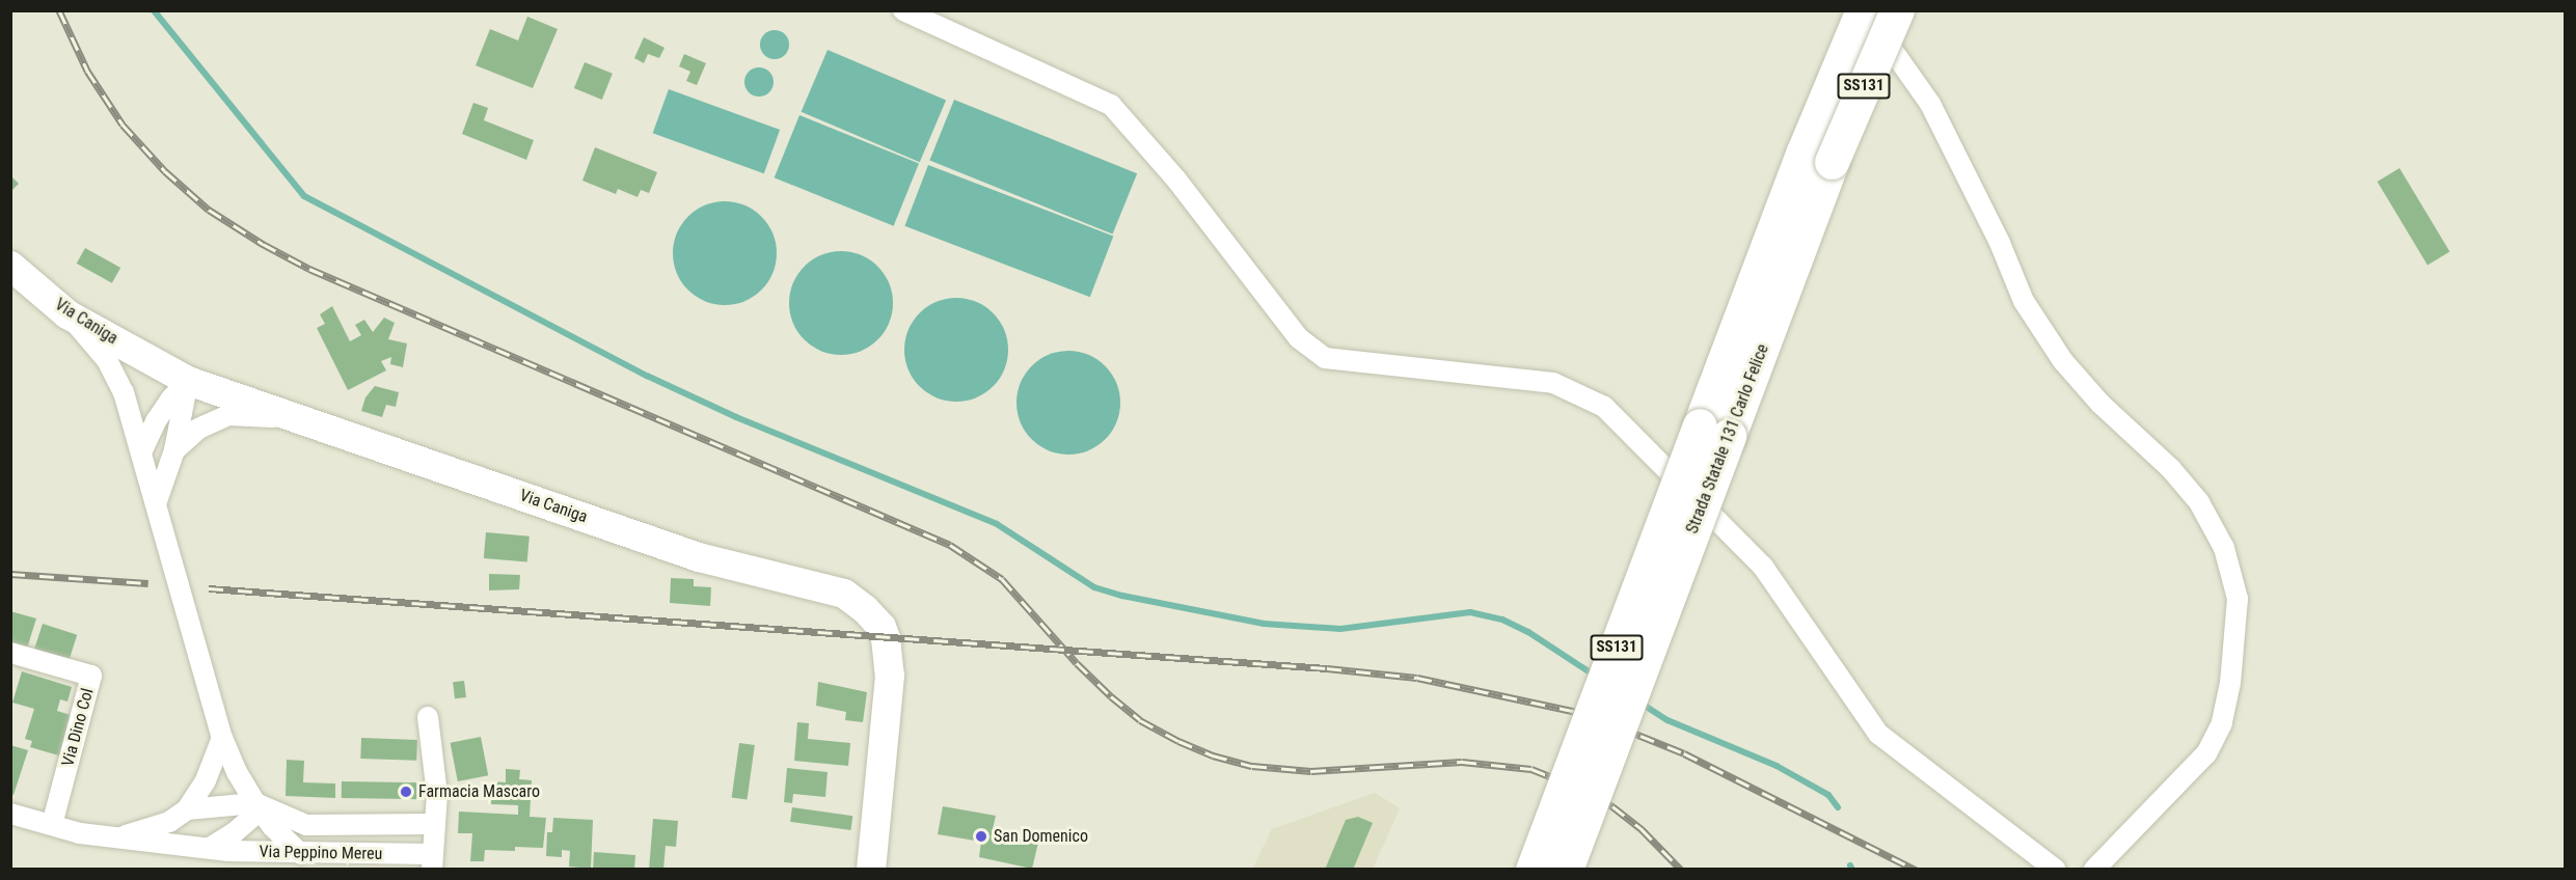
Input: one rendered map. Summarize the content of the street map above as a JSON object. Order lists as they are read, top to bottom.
{
  "streets": {
    "highway": ["SS131", "Strada Statale 131 Carlo Felice"],
    "street": ["Via Caniga", "Via Dino Col", "Via Peppino Mereu"]
  },
  "crossings": [
    ["Via Dino Col", "Via Peppino Mereu"]
  ],
  "places": ["Farmacia Mascaro", "San Domenico"]
}
